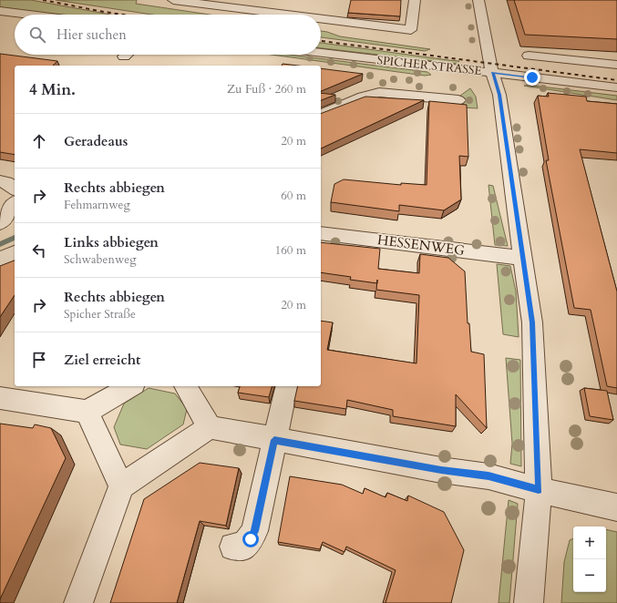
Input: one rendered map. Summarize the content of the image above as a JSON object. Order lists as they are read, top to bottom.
{
  "streets": {
    "street": ["SPICHER STRASSE", "HESSENWEG"]
  },
  "page": {
    "search": "Hier suchen",
    "heading": ["4 Min.", "Zu Fuß · 260 m"],
    "list": [
      ["Geradeaus", "20 m"],
      ["Rechts abbiegen", "Fehmarnweg", "60 m"],
      ["Links abbiegen", "Schwabenweg", "160 m"],
      ["Rechts abbiegen", "Spicher Straße", "20 m"],
      "Ziel erreicht"
    ],
    "map_buttons": ["+", "−"]
  }
}
